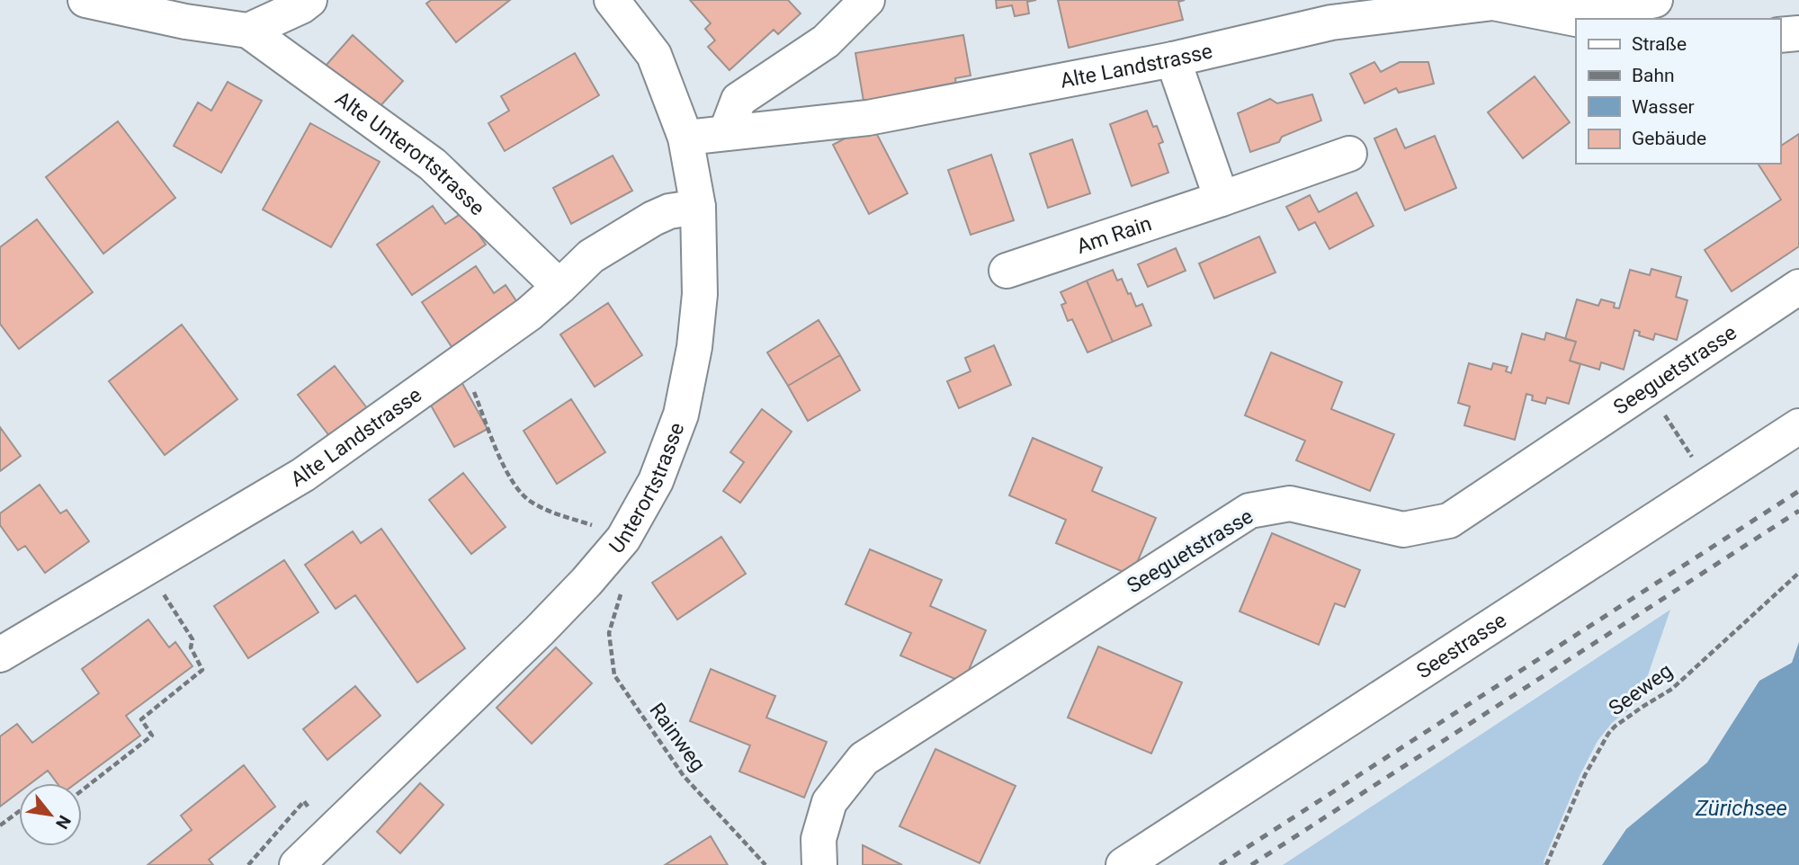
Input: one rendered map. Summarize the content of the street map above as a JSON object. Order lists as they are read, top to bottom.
{
  "streets": {
    "street": [
      "Alte Landstrasse",
      "Alte Unterortstrasse",
      "Am Rain",
      "Seeguetstrasse",
      "Unterortstrasse",
      "Seestrasse"
    ],
    "path": ["Seeweg", "Rainweg"]
  },
  "crossings": [
    ["Alte Landstrasse", "Alte Unterortstrasse"],
    ["Alte Landstrasse", "Unterortstrasse"]
  ],
  "water": ["Zürichsee"],
  "legend": [
    "Straße",
    "Bahn",
    "Wasser",
    "Gebäude"
  ],
  "north": "bottom right"
}
